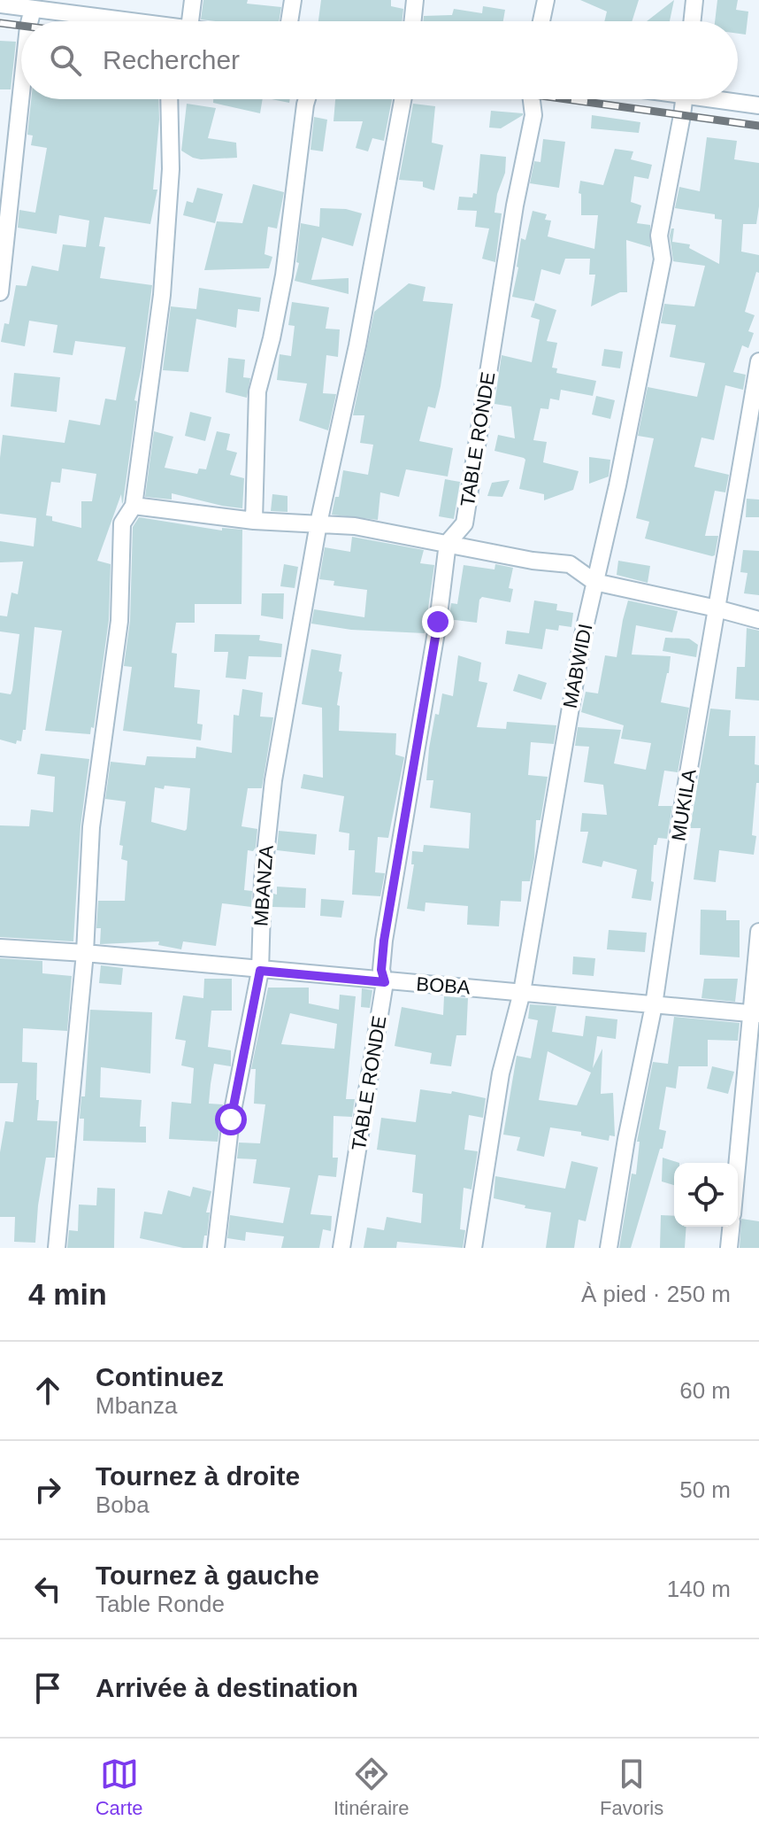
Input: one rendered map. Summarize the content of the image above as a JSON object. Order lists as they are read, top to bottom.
{
  "streets": {
    "street": [
      "TABLE RONDE",
      "MABWIDI",
      "MUKILA",
      "MBANZA",
      "BOBA"
    ]
  },
  "crossings": [
    ["TABLE RONDE", "BOBA"],
    ["MABWIDI", "BOBA"],
    ["MUKILA", "BOBA"],
    ["MBANZA", "BOBA"]
  ],
  "page": {
    "search": "Rechercher",
    "heading": ["4 min", "À pied · 250 m"],
    "list": [
      ["Continuez", "Mbanza", "60 m"],
      ["Tournez à droite", "Boba", "50 m"],
      ["Tournez à gauche", "Table Ronde", "140 m"],
      "Arrivée à destination"
    ],
    "nav": ["Carte", "Itinéraire", "Favoris"]
  }
}
